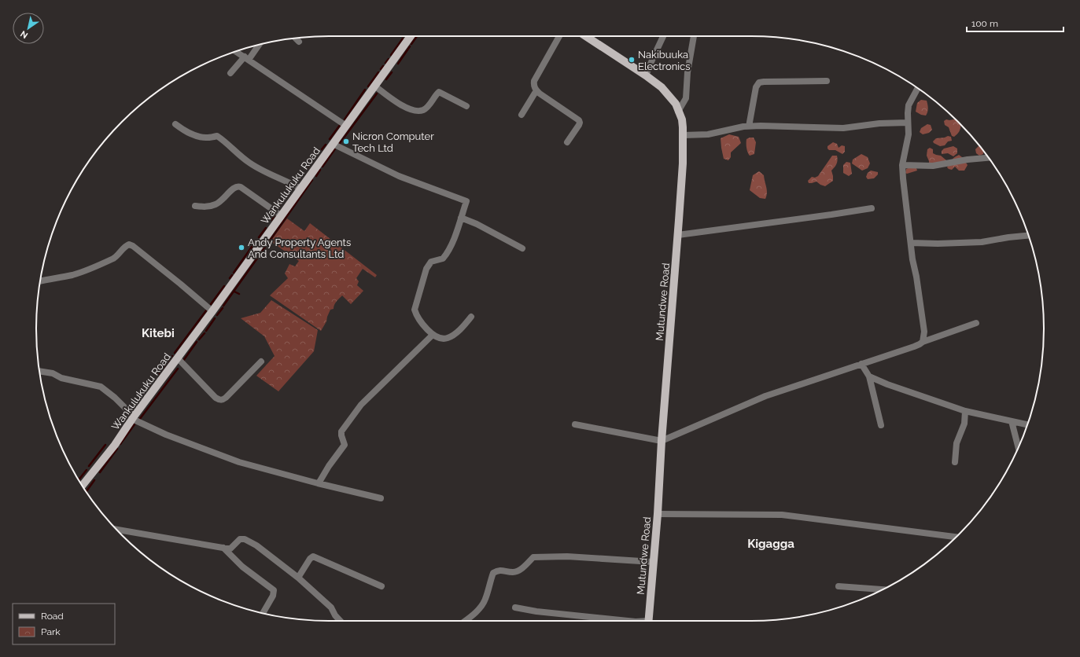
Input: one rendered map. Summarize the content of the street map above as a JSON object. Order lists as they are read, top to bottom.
{
  "streets": {
    "main road": ["Wankulukuku Road", "Mutundwe Road"]
  },
  "districts": ["Kitebi", "Kigagga"],
  "places": ["Nakibuuka Electronics", "Nicron Computer Tech Ltd", "Andy Property Agents And Consultants Ltd"],
  "legend": ["Road", "Park"],
  "scale_bar": "100 m",
  "north": "bottom left"
}
